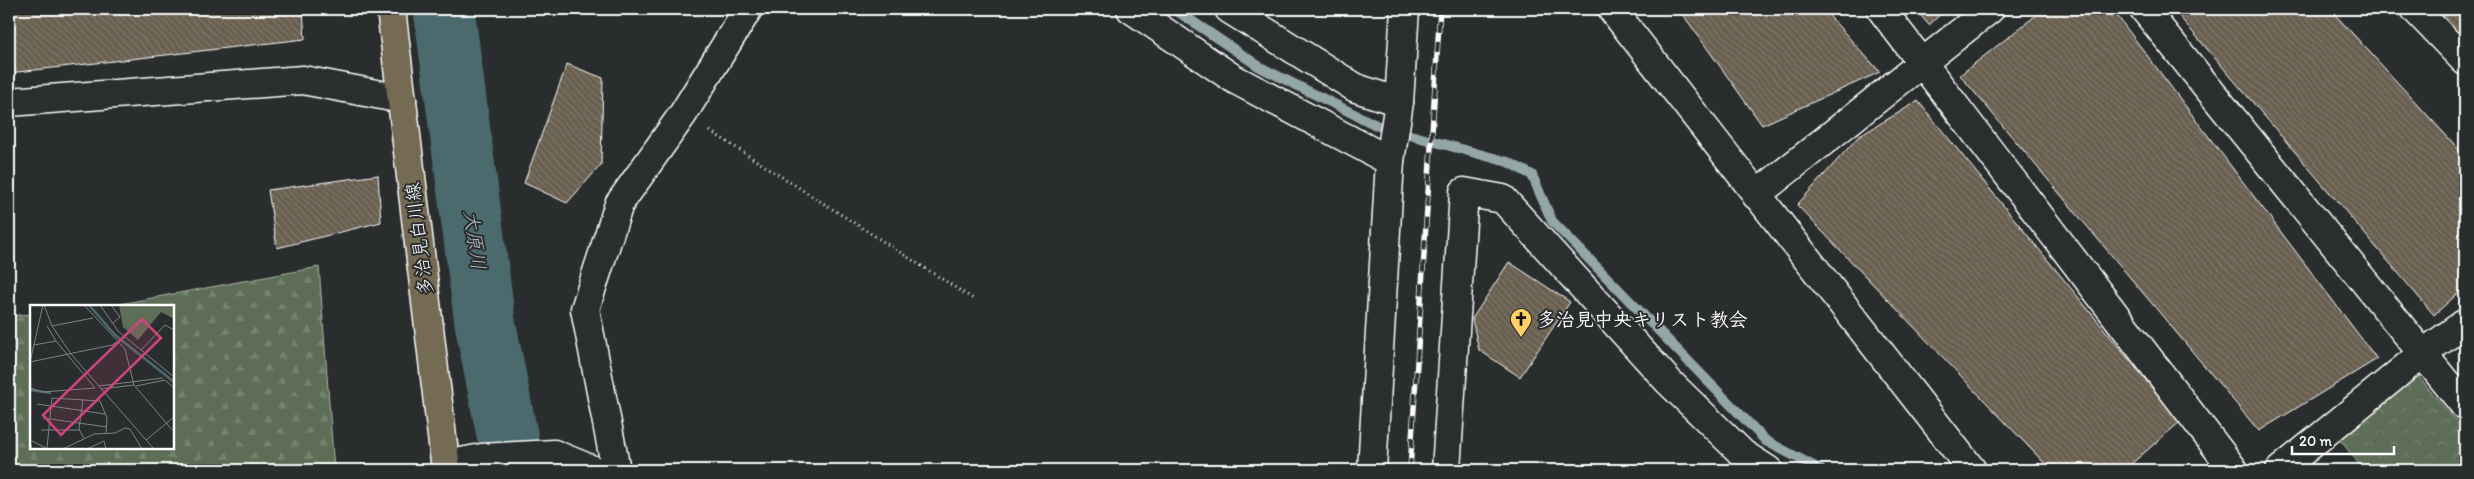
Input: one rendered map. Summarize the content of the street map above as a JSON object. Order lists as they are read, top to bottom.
{
  "streets": {
    "main road": ["多治見白川線"]
  },
  "water": ["大原川"],
  "places": {
    "church": ["多治見中央キリスト教会"]
  },
  "scale_bar": "20 m"
}
